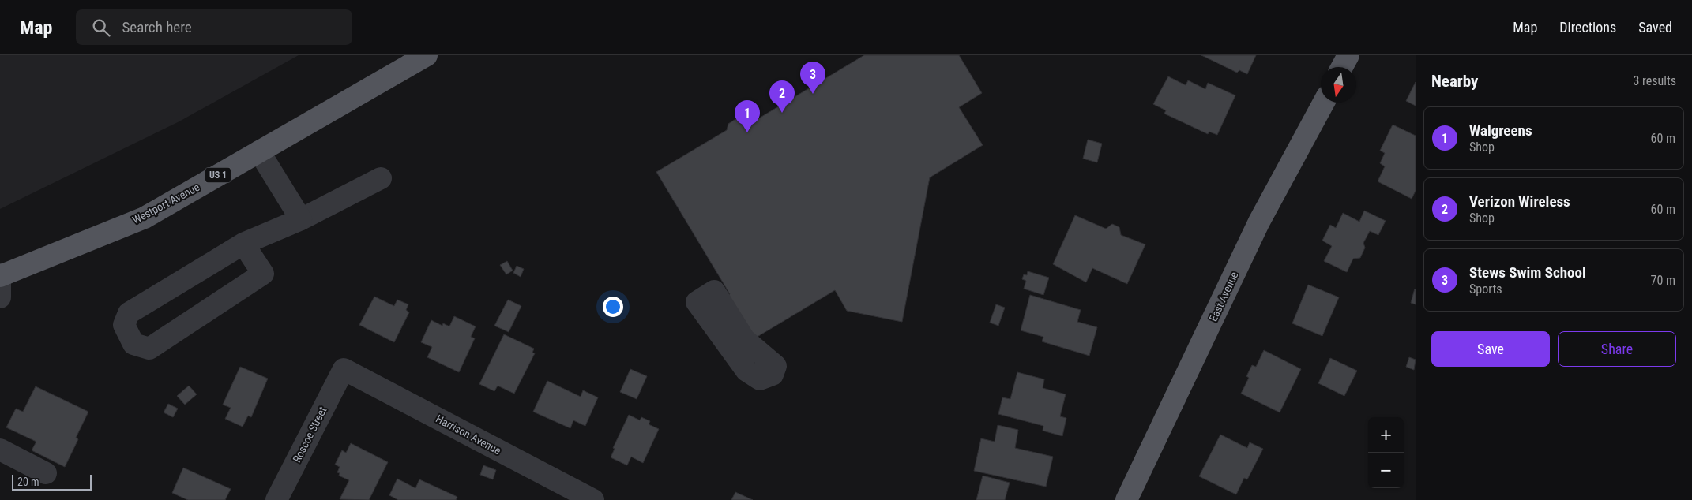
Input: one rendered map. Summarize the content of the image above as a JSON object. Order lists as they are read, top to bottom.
{
  "streets": {
    "main road": ["US 1", "Westport Avenue", "East Avenue"],
    "street": ["Roscoe Street", "Harrison Avenue"]
  },
  "crossings": [
    ["Roscoe Street", "Harrison Avenue"]
  ],
  "scale_bar": "20 m",
  "north": "bottom",
  "page": {
    "header": "Map",
    "search": "Search here",
    "nav": ["Map", "Directions", "Saved"],
    "heading": ["Nearby", "3 results"],
    "pins": ["3", "2", "1"],
    "list": [
      {
        "mark": "1",
        "name": "Walgreens",
        "note": "Shop",
        "value": "60 m"
      },
      {
        "mark": "2",
        "name": "Verizon Wireless",
        "note": "Shop",
        "value": "60 m"
      },
      {
        "mark": "3",
        "name": "Stews Swim School",
        "note": "Sports",
        "value": "70 m"
      }
    ],
    "buttons": ["Save", "Share"],
    "map_buttons": ["+", "−"],
    "scale": "20 m"
  }
}
